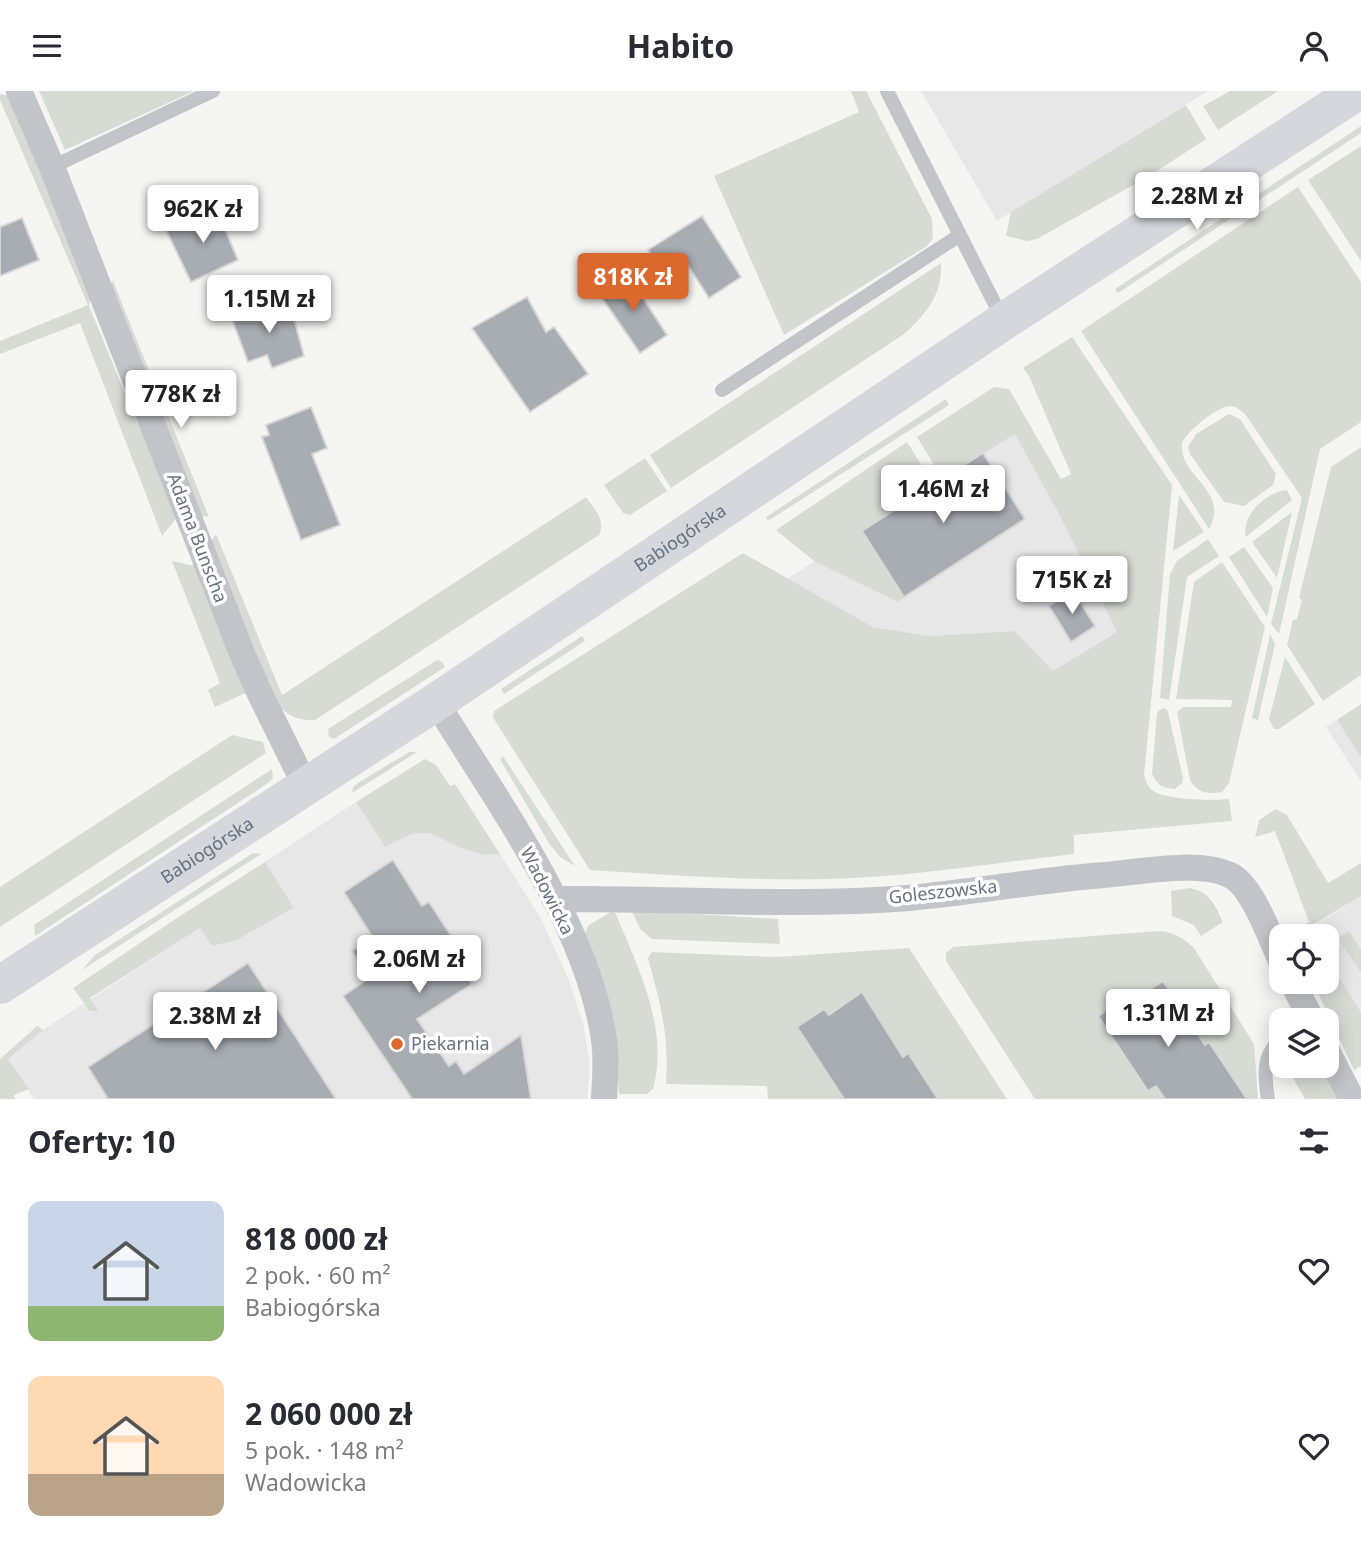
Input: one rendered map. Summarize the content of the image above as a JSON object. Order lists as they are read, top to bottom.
{
  "streets": {
    "street": [
      "Adama Bunscha",
      "Babiogórska",
      "Wadowicka",
      "Goleszowska"
    ]
  },
  "crossings": [
    ["Adama Bunscha", "Babiogórska"],
    ["Babiogórska", "Wadowicka"],
    ["Wadowicka", "Goleszowska"]
  ],
  "places": ["Piekarnia"],
  "page": {
    "header": "Habito",
    "price": [
      "2.28M zł",
      "962K zł",
      "818K zł",
      "1.15M zł",
      "778K zł",
      "1.46M zł",
      "715K zł",
      "2.06M zł",
      "1.31M zł",
      "2.38M zł"
    ],
    "heading": "Oferty: 10",
    "list": [
      {
        "name": "818 000 zł",
        "note": "2 pok. · 60 m² · Babiogórska"
      },
      {
        "name": "2 060 000 zł",
        "note": "5 pok. · 148 m² · Wadowicka"
      }
    ]
  }
}
